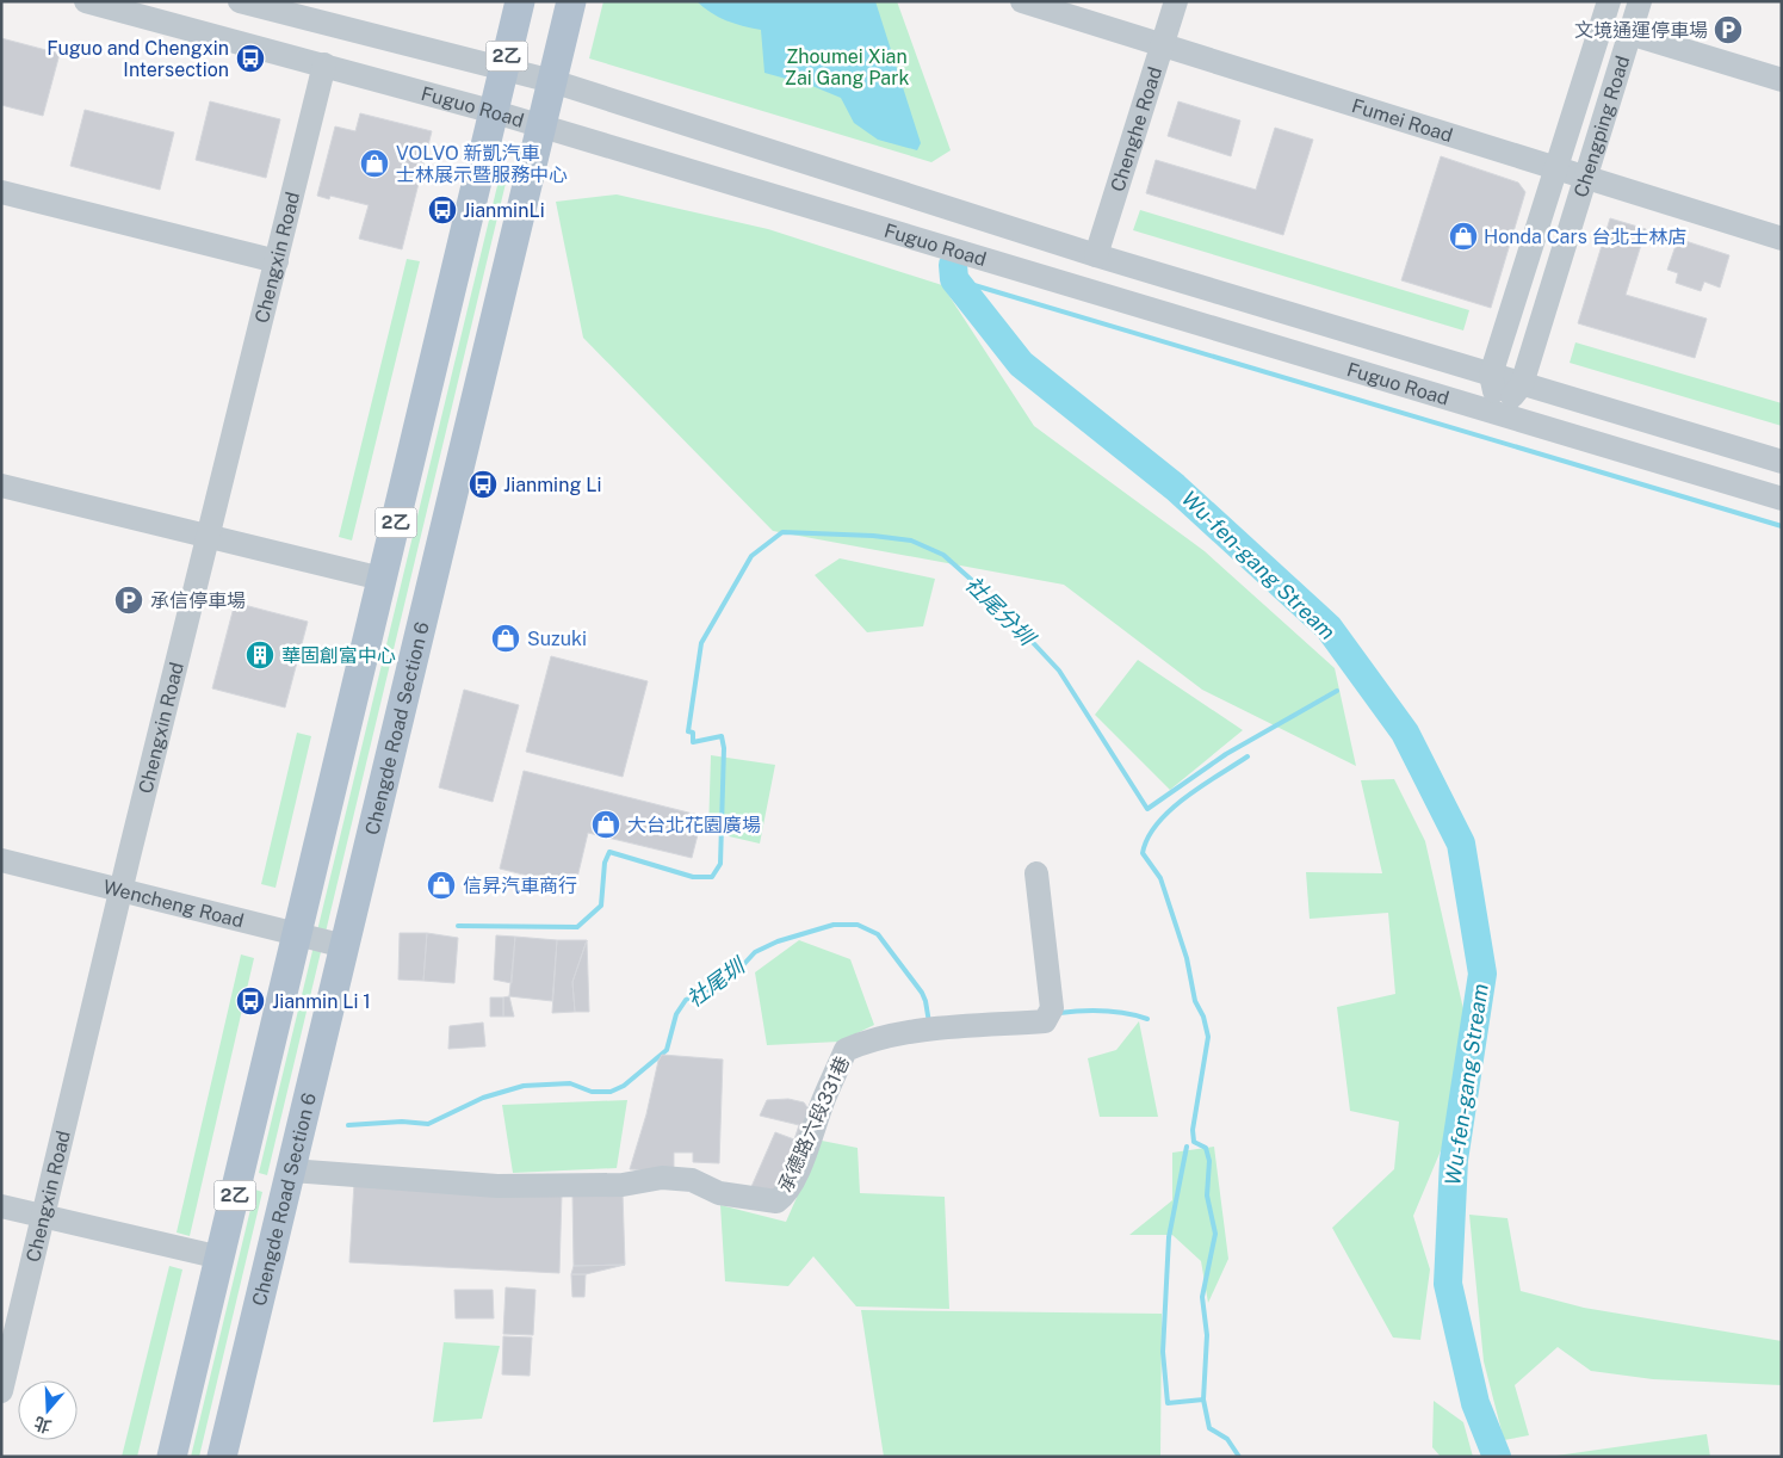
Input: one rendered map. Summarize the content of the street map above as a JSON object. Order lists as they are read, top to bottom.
{
  "streets": {
    "main road": ["2乙", "Chengde Road Section 6"],
    "street": [
      "Fuguo Road",
      "Fumei Road",
      "Chengping Road",
      "Chenghe Road",
      "Chengxin Road",
      "Wencheng Road",
      "承德路六段331巷"
    ]
  },
  "crossings": [
    ["2乙", "Fuguo Road"],
    ["2乙", "Wencheng Road"],
    ["Fuguo Road", "Chengping Road"],
    ["Fuguo Road", "Chenghe Road"],
    ["Fuguo Road", "Chengxin Road"],
    ["Fuguo Road", "Chengde Road Section 6"],
    ["Fumei Road", "Chengping Road"],
    ["Fumei Road", "Chenghe Road"],
    ["Chengxin Road", "Wencheng Road"],
    ["Chengde Road Section 6", "Wencheng Road"],
    ["Chengde Road Section 6", "承德路六段331巷"]
  ],
  "water": ["Wu-fen-gang Stream", "社尾分圳", "社尾圳"],
  "parks": ["Zhoumei Xian Zai Gang Park"],
  "places": {
    "parking": ["文境通運停車場", "承信停車場"],
    "bus stop": [
      "Fuguo and Chengxin Intersection",
      "JianminLi",
      "Jianming Li",
      "Jianmin Li 1"
    ],
    "shop": [
      "VOLVO 新凱汽車 士林展示暨服務中心",
      "Honda Cars 台北士林店",
      "Suzuki",
      "大台北花園廣場",
      "信昇汽車商行"
    ],
    "building": ["華固創富中心"]
  },
  "north": "bottom"
}
